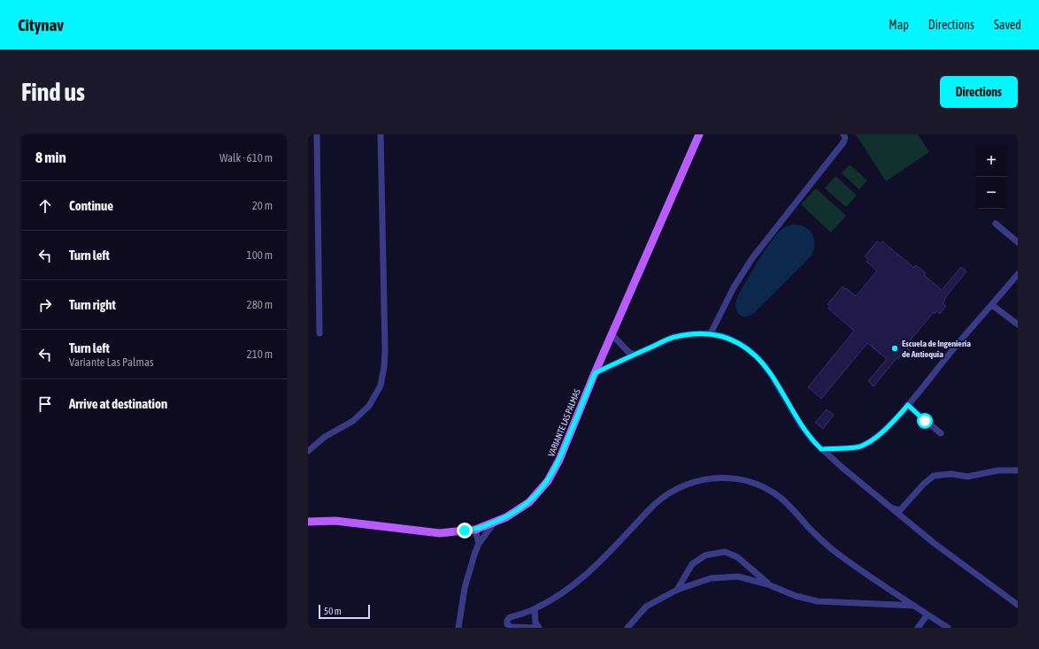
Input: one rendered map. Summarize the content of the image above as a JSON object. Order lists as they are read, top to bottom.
{
  "streets": {
    "main road": ["VARIANTE LAS PALMAS"]
  },
  "places": ["Escuela de Ingeniería de Antioquia"],
  "scale_bar": "50 m",
  "page": {
    "header": "Citynav",
    "nav": ["Map", "Directions", "Saved"],
    "buttons": "Directions",
    "title": "Find us",
    "heading": ["8 min", "Walk · 610 m"],
    "map_buttons": ["+", "−"],
    "list": [
      ["Continue", "20 m"],
      ["Turn left", "100 m"],
      ["Turn right", "280 m"],
      ["Turn left", "Variante Las Palmas", "210 m"],
      "Arrive at destination"
    ],
    "scale": "50 m"
  }
}
